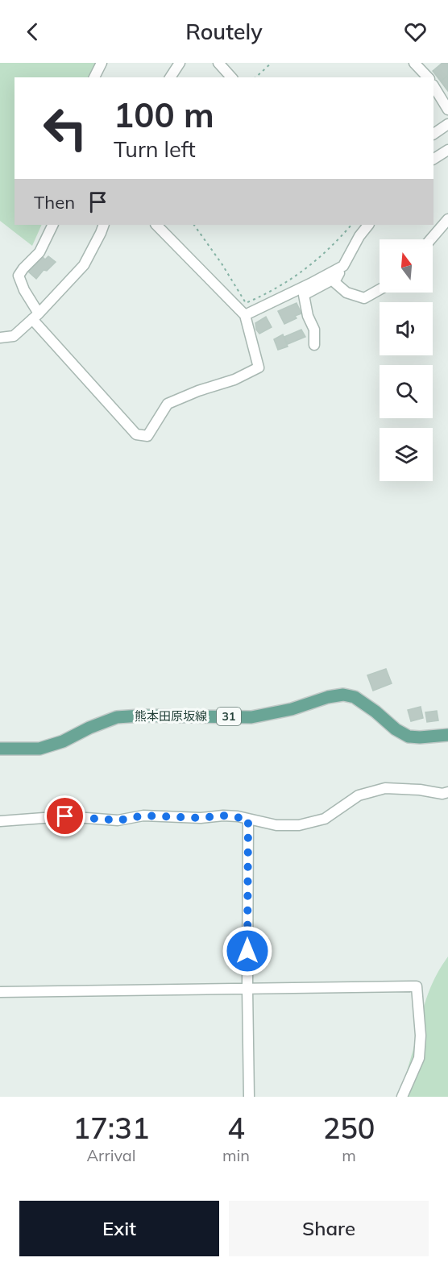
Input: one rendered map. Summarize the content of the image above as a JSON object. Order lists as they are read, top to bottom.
{
  "streets": {
    "main road": ["熊本田原坂線", "31"]
  },
  "north": "top",
  "page": {
    "header": "Routely",
    "turn": ["100 m", "Turn left"],
    "then": "Then",
    "eta": [
      "17:31",
      "Arrival",
      "4",
      "min",
      "250",
      "m"
    ],
    "buttons": ["Exit", "Share"]
  }
}
